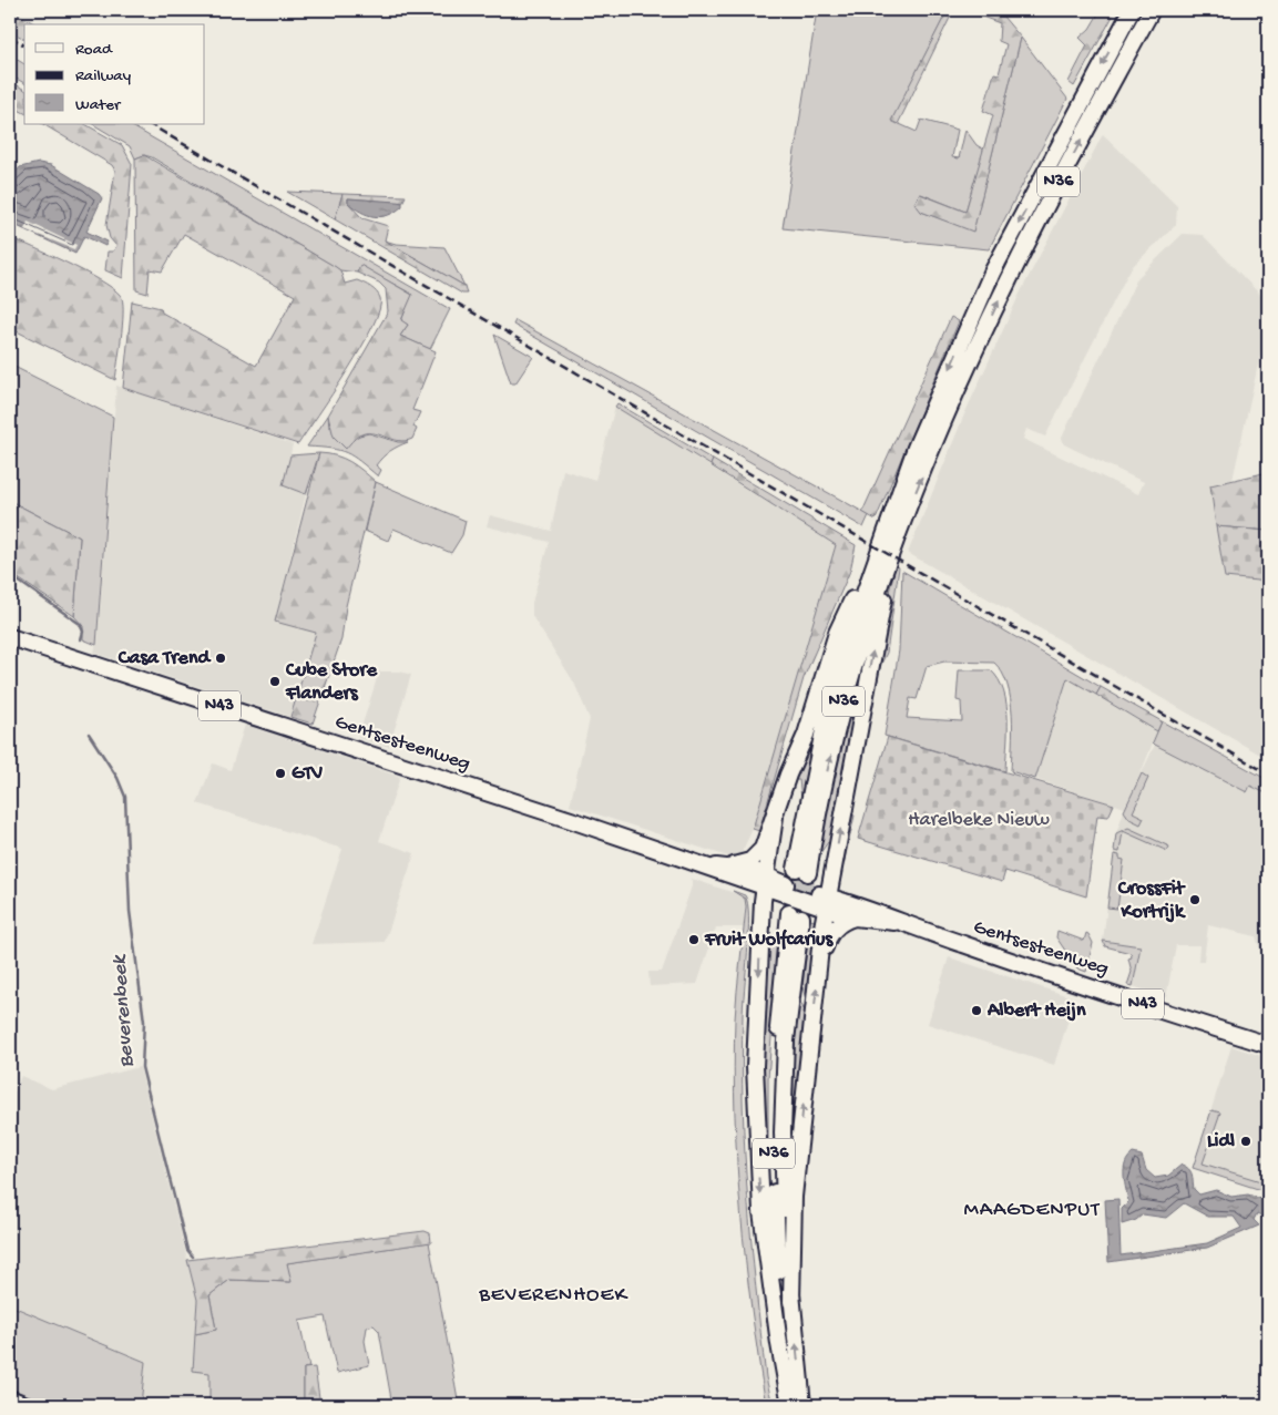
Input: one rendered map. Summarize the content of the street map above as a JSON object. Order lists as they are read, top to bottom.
{
  "streets": {
    "main road": ["N36", "N43", "Gentsesteenweg"]
  },
  "districts": ["MAAGDENPUT", "BEVERENHOEK"],
  "water": ["Beverenbeek"],
  "parks": ["Harelbeke Nieuw"],
  "places": [
    "Casa Trend",
    "Cube Store Flanders",
    "GTV",
    "CrossFit Kortrijk",
    "Fruit Wolfcarius",
    "Albert Heijn",
    "Lidl"
  ],
  "legend": ["Road", "Railway", "Water"]
}
